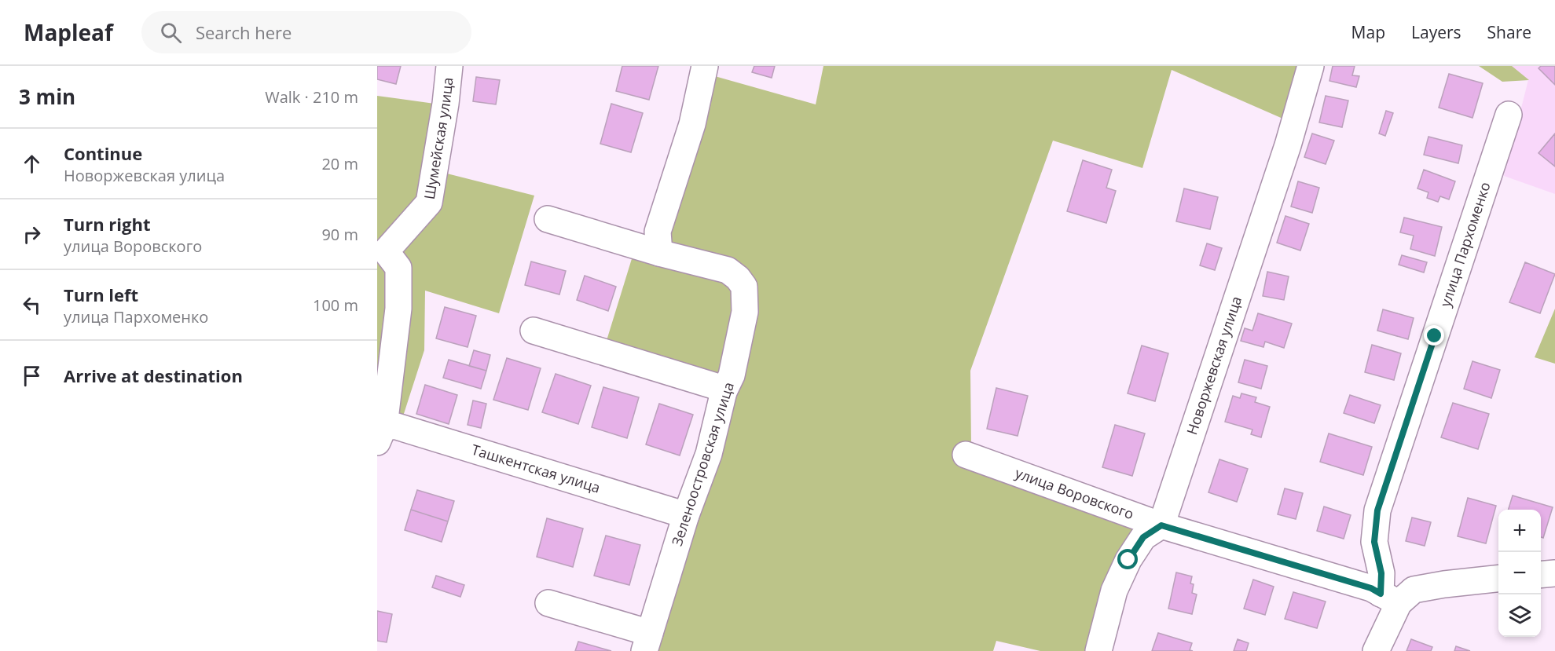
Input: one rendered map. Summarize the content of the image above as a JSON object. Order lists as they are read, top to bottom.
{
  "streets": {
    "street": [
      "Шумейская улица",
      "улица Пархоменко",
      "Новоржевская улица",
      "Зеленоостровская улица",
      "Ташкентская улица",
      "улица Воровского"
    ]
  },
  "crossings": [
    ["Шумейская улица", "Ташкентская улица"],
    ["улица Пархоменко", "улица Воровского"],
    ["Новоржевская улица", "улица Воровского"],
    ["Зеленоостровская улица", "Ташкентская улица"]
  ],
  "page": {
    "header": "Mapleaf",
    "search": "Search here",
    "nav": ["Map", "Layers", "Share"],
    "heading": ["3 min", "Walk · 210 m"],
    "list": [
      ["Continue", "Новоржевская улица", "20 m"],
      ["Turn right", "улица Воровского", "90 m"],
      ["Turn left", "улица Пархоменко", "100 m"],
      "Arrive at destination"
    ],
    "map_buttons": ["+", "−"]
  }
}
